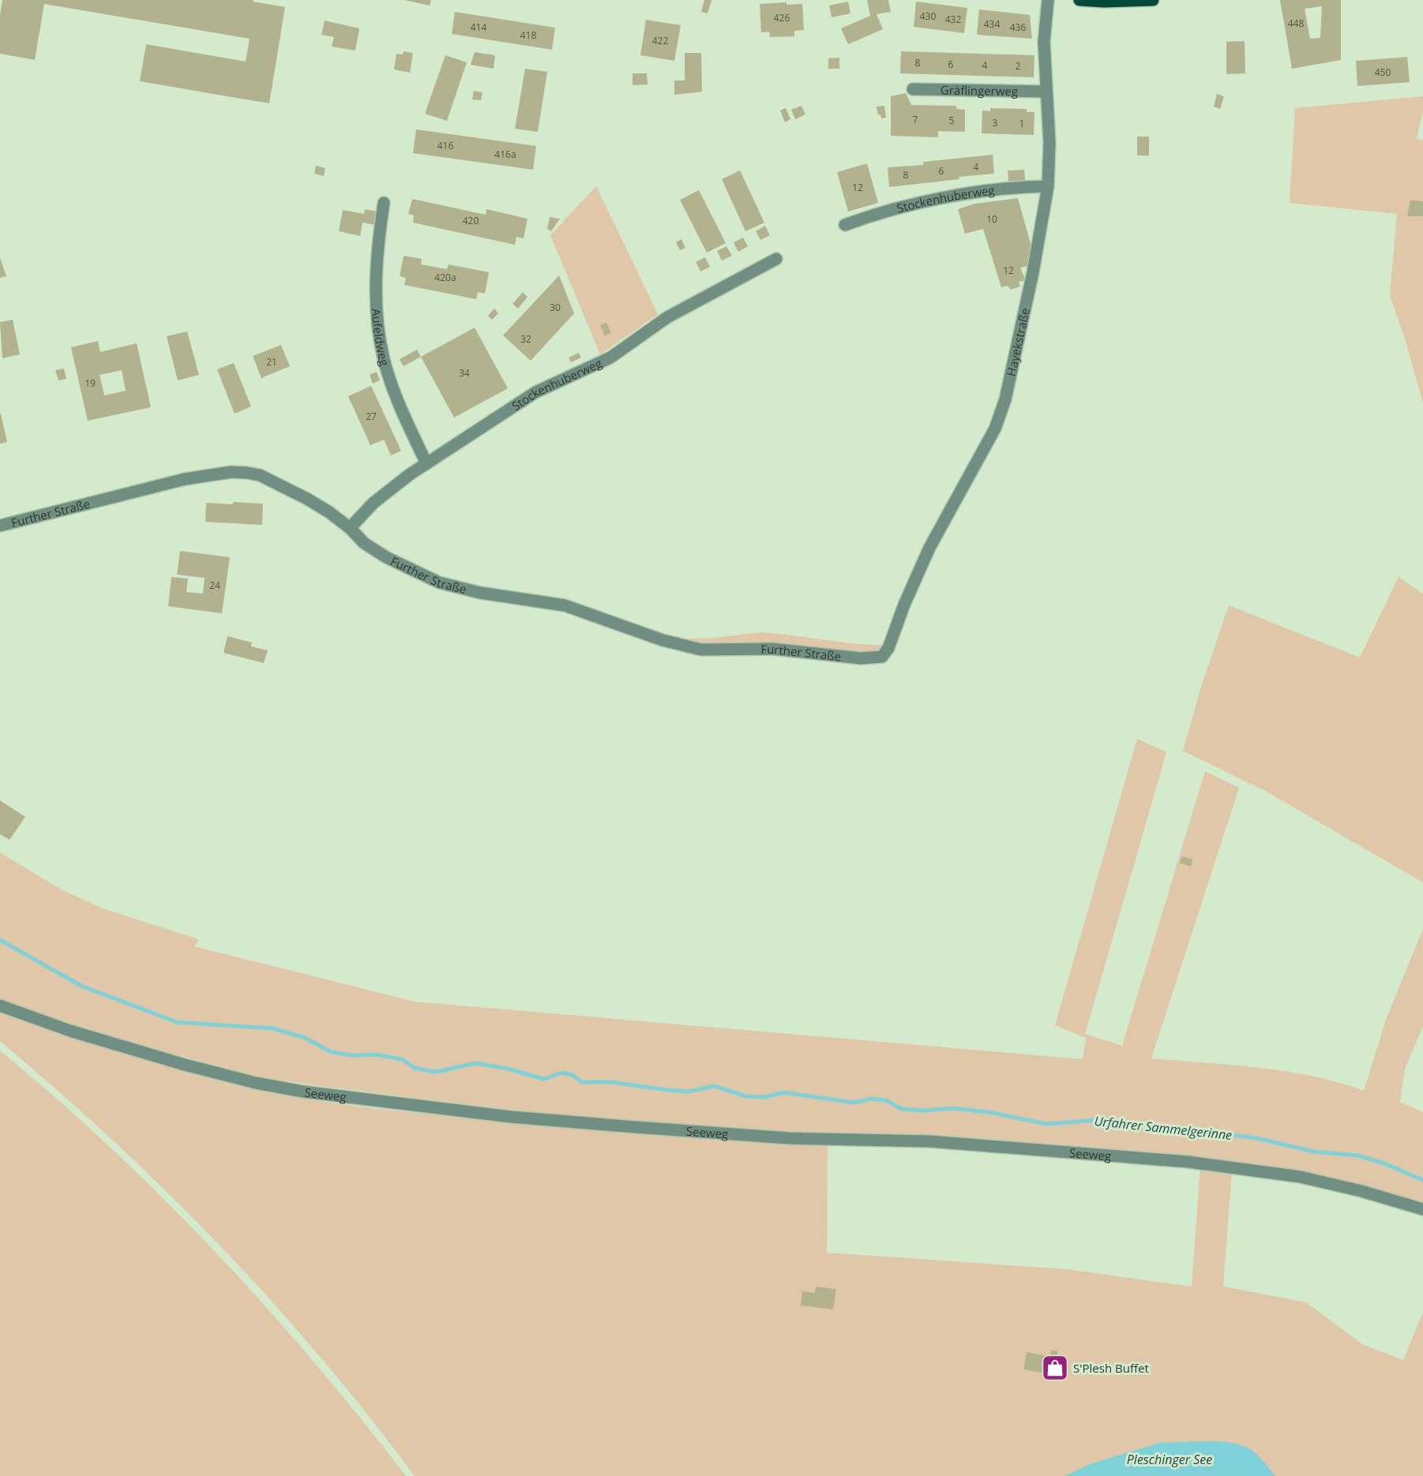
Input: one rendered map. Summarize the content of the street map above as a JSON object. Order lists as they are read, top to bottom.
{
  "streets": {
    "street": [
      "Gräflingerweg",
      "Stockenhuberweg",
      "Aufeldweg",
      "Hayekstraße",
      "Further Straße",
      "Seeweg"
    ]
  },
  "crossings": [
    ["Gräflingerweg", "Hayekstraße"],
    ["Stockenhuberweg", "Aufeldweg"],
    ["Stockenhuberweg", "Hayekstraße"],
    ["Stockenhuberweg", "Further Straße"],
    ["Hayekstraße", "Further Straße"]
  ],
  "water": ["Urfahrer Sammelgerinne", "Pleschinger See"],
  "places": {
    "shop": ["S'Plesh Buffet"]
  },
  "house_numbers": [
    "430",
    "426",
    "432",
    "448",
    "434",
    "414",
    "436",
    "418",
    "422",
    "8",
    "6",
    "4",
    "2",
    "450",
    "7",
    "5",
    "3",
    "1",
    "416",
    "416a",
    "4",
    "6",
    "8",
    "12",
    "10",
    "420",
    "12",
    "420a",
    "30",
    "32",
    "21",
    "34",
    "19",
    "27",
    "24"
  ]
}
